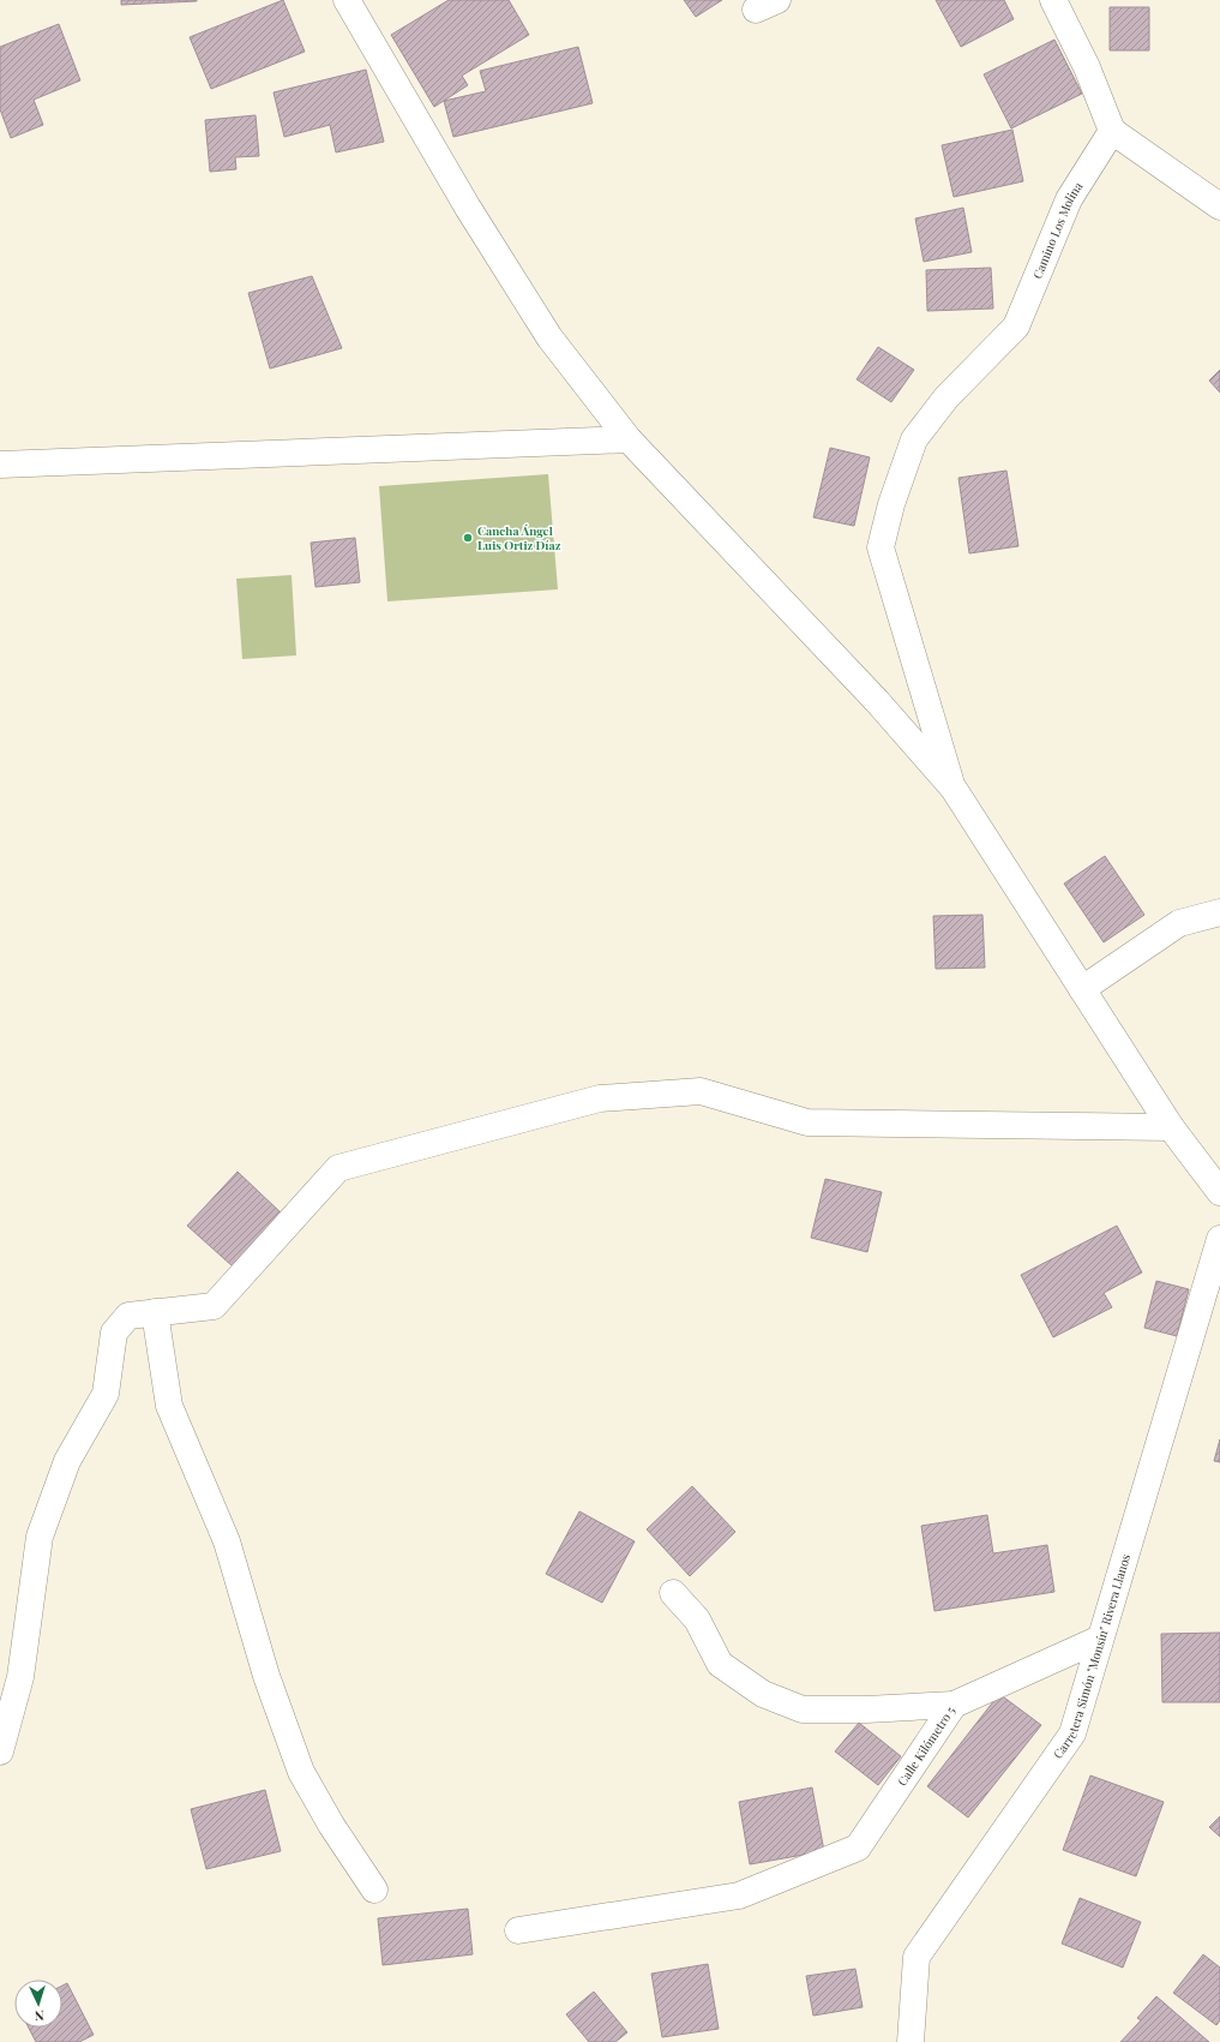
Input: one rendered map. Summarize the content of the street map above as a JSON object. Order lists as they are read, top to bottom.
{
  "streets": {
    "street": ["Camino Los Molina", "Carretera Simón \"Monsín\" Rivera Llanos", "Calle Kilómetro 5"]
  },
  "crossings": [
    ["Carretera Simón \"Monsín\" Rivera Llanos", "Calle Kilómetro 5"]
  ],
  "places": ["Cancha Ángel Luis Ortiz Díaz"],
  "north": "bottom"
}
